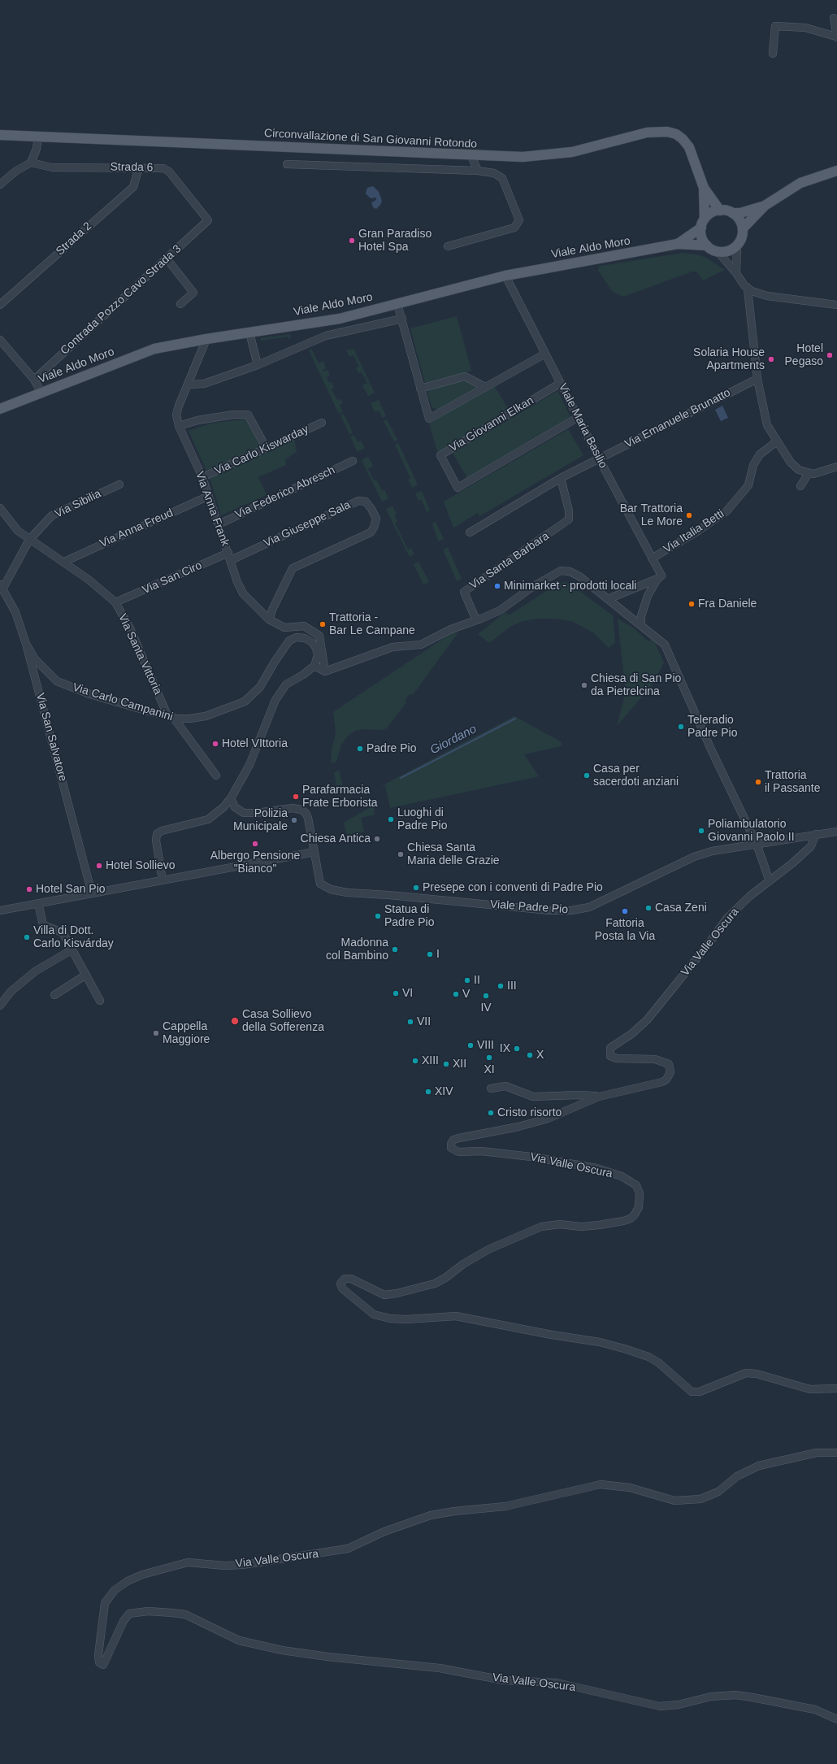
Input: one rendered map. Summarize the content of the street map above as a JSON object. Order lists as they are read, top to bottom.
{
  "streets": {
    "main road": ["Circonvallazione di San Giovanni Rotondo", "Viale Aldo Moro"],
    "street": [
      "Strada 6",
      "Strada 2",
      "Contrada Pozzo Cavo Strada 3",
      "Via Emanuele Brunatto",
      "Via Giovanni Elkan",
      "Viale Maria Basilio",
      "Via Carlo Kiswarday",
      "Via Federico Abresch",
      "Via Sibilia",
      "Via Anna Frank",
      "Via Giuseppe Sala",
      "Via Anna Freud",
      "Via Italia Betti",
      "Via Santa Barbara",
      "Via San Ciro",
      "Via Santa Vittoria",
      "Via Carlo Campanini",
      "Via San Salvatore",
      "Viale Padre Pio",
      "Via Valle Oscura"
    ]
  },
  "crossings": [
    ["Circonvallazione di San Giovanni Rotondo", "Viale Aldo Moro"],
    ["Strada 6", "Strada 2"],
    ["Strada 6", "Contrada Pozzo Cavo Strada 3"],
    ["Viale Aldo Moro", "Viale Maria Basilio"],
    ["Viale Aldo Moro", "Via Anna Frank"],
    ["Via Emanuele Brunatto", "Viale Maria Basilio"],
    ["Via Emanuele Brunatto", "Via Santa Barbara"],
    ["Via Giovanni Elkan", "Viale Maria Basilio"],
    ["Viale Maria Basilio", "Via Italia Betti"],
    ["Via Carlo Kiswarday", "Via Anna Frank"],
    ["Via Federico Abresch", "Via Anna Frank"],
    ["Via Sibilia", "Via Santa Vittoria"],
    ["Via Sibilia", "Via San Salvatore"],
    ["Via Anna Frank", "Via Giuseppe Sala"],
    ["Via Anna Frank", "Via Anna Freud"],
    ["Via Anna Frank", "Via San Ciro"],
    ["Via Giuseppe Sala", "Via San Ciro"],
    ["Via Anna Freud", "Via Santa Vittoria"],
    ["Via San Ciro", "Via Santa Vittoria"],
    ["Via Santa Vittoria", "Via Carlo Campanini"],
    ["Via Carlo Campanini", "Via San Salvatore"],
    ["Viale Padre Pio", "Via Valle Oscura"]
  ],
  "water": ["Giordano"],
  "places": [
    "Gran Paradiso Hotel Spa",
    "Hotel Pegaso",
    "Solaria House Apartments",
    "Bar Trattoria Le More",
    "Minimarket - prodotti locali",
    "Fra Daniele",
    "Trattoria - Bar Le Campane",
    "Chiesa di San Pio da Pietrelcina",
    "Teleradio Padre Pio",
    "Hotel VIttoria",
    "Padre Pio",
    "Casa per sacerdoti anziani",
    "Trattoria il Passante",
    "Parafarmacia Frate Erborista",
    "Luoghi di Padre Pio",
    "Polizia Municipale",
    "Poliambulatorio Giovanni Paolo II",
    "Chiesa Antica",
    "Albergo Pensione \"Bianco\"",
    "Chiesa Santa Maria delle Grazie",
    "Hotel Sollievo",
    "Presepe con i conventi di Padre Pio",
    "Hotel San Pio",
    "Casa Zeni",
    "Fattoria Posta la Via",
    "Statua di Padre Pio",
    "Villa di Dott. Carlo Kisvárday",
    "Madonna col Bambino",
    "I",
    "II",
    "III",
    "VI",
    "V",
    "IV",
    "Casa Sollievo della Sofferenza",
    "VII",
    "Cappella Maggiore",
    "VIII",
    "IX",
    "X",
    "XI",
    "XIII",
    "XII",
    "XIV",
    "Cristo risorto"
  ]
}
